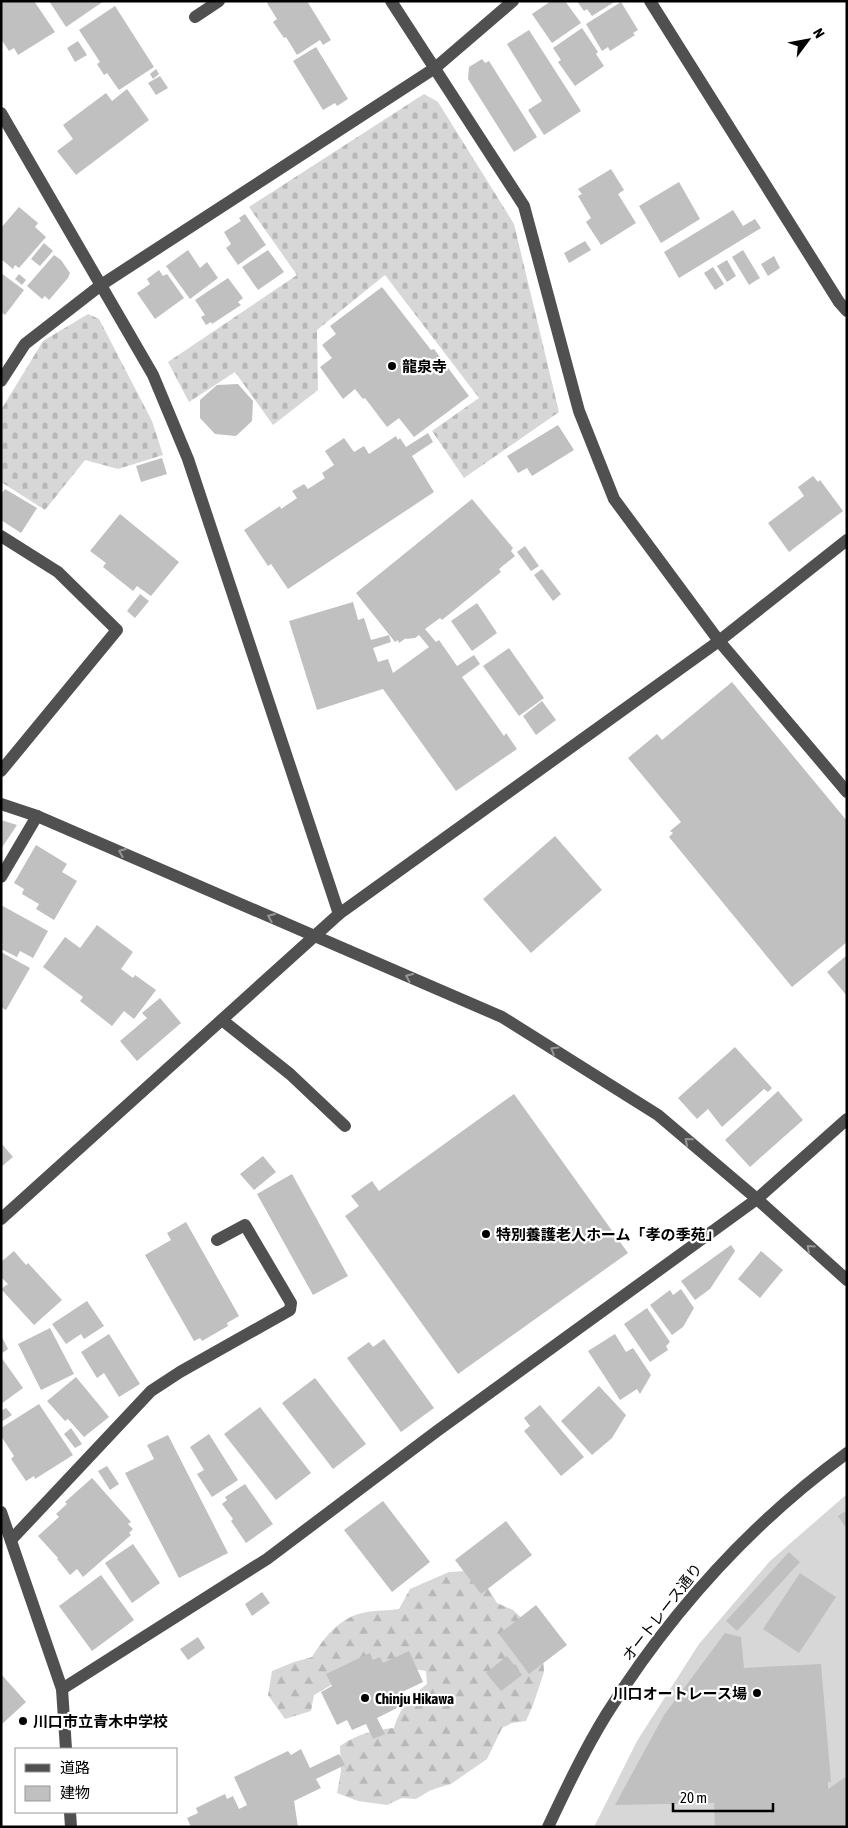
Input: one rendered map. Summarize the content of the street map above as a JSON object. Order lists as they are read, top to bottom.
{
  "streets": {
    "street": ["オートレース通り"]
  },
  "places": [
    "龍泉寺",
    "特別養護老人ホーム「孝の季苑」",
    "川口オートレース場",
    "Chinju Hikawa",
    "川口市立青木中学校"
  ],
  "legend": ["道路", "建物"],
  "scale_bar": "20 m",
  "north": "top right"
}
